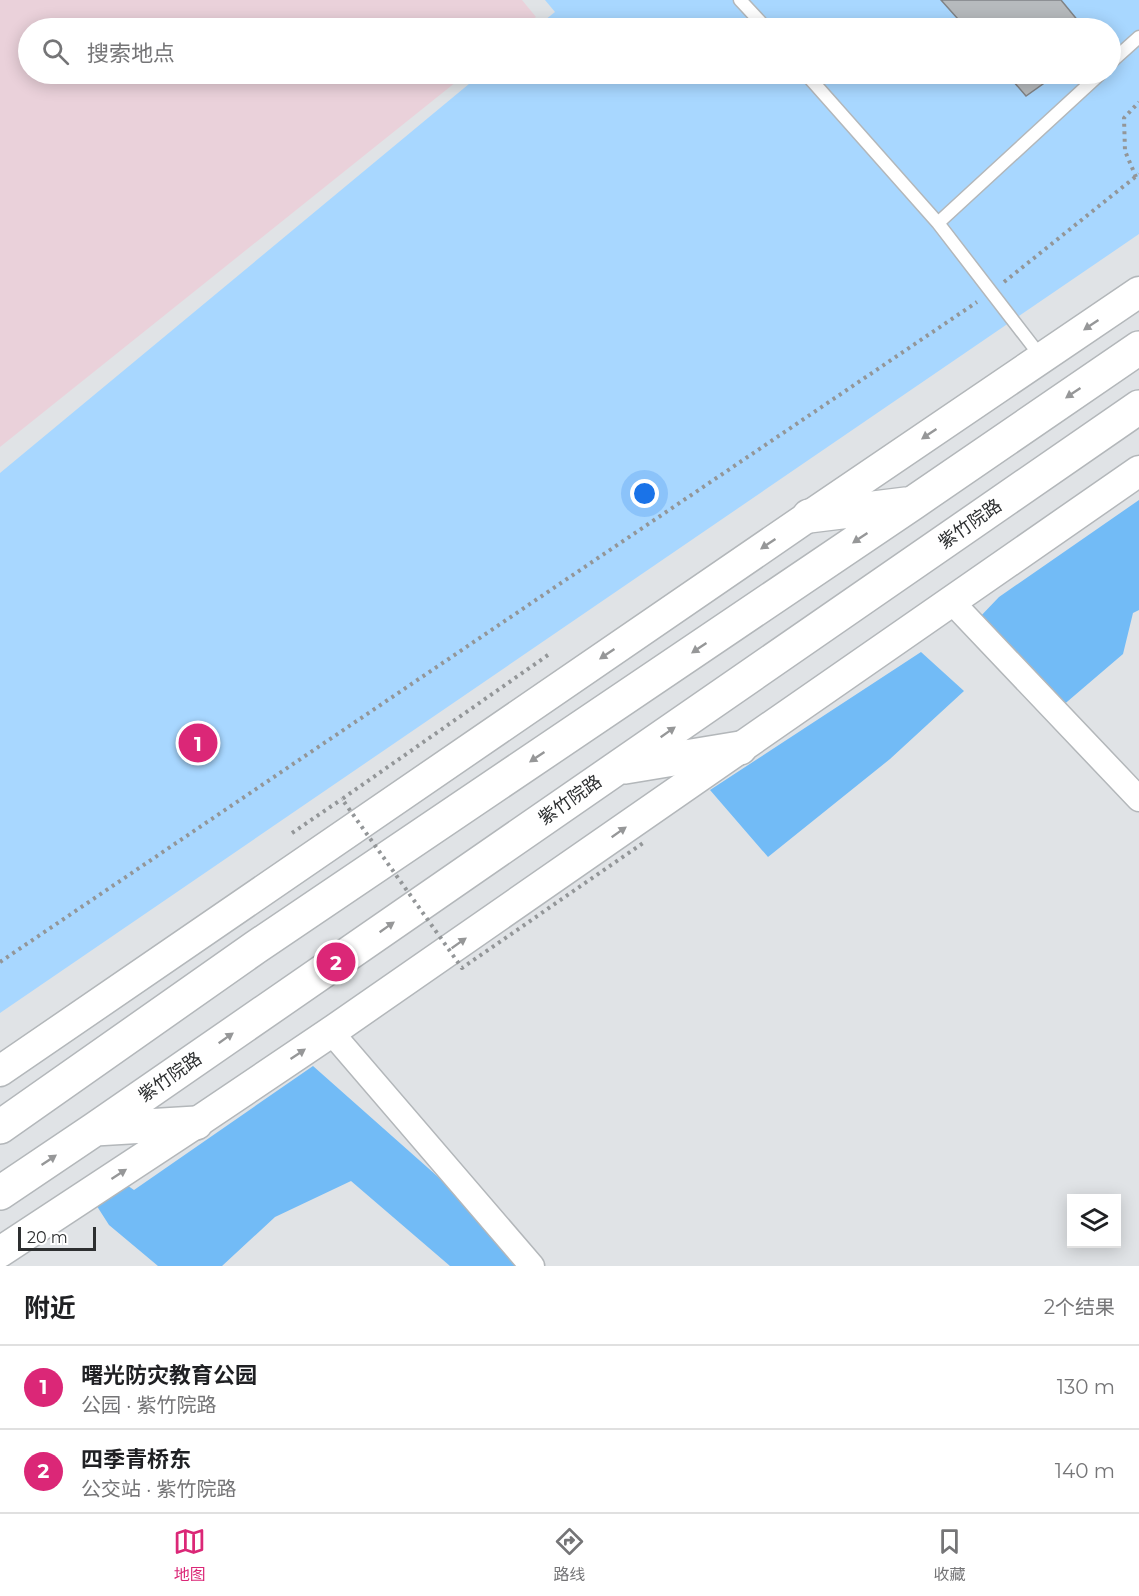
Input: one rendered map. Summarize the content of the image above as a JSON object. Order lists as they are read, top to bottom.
{
  "streets": {
    "main road": ["紫竹院路"]
  },
  "scale_bar": "20 m",
  "page": {
    "search": "搜索地点",
    "pins": ["1", "2"],
    "scale": "20 m",
    "heading": ["附近", "2个结果"],
    "list": [
      {
        "mark": "1",
        "name": "曙光防灾教育公园",
        "note": "公园 · 紫竹院路",
        "value": "130 m"
      },
      {
        "mark": "2",
        "name": "四季青桥东",
        "note": "公交站 · 紫竹院路",
        "value": "140 m"
      }
    ],
    "nav": ["地图", "路线", "收藏"]
  }
}
